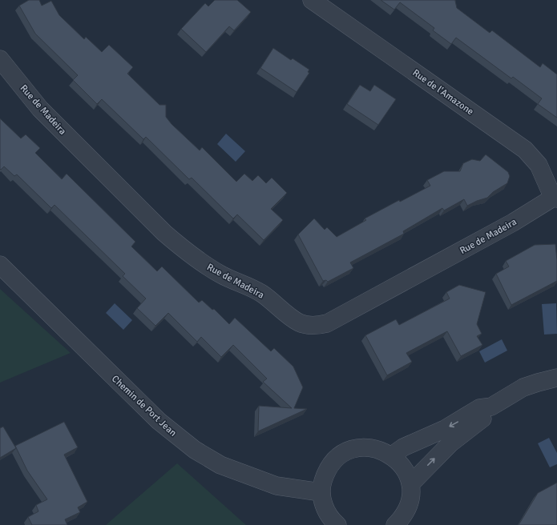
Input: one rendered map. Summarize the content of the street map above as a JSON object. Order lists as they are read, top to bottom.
{
  "streets": {
    "street": ["Rue de l'Amazone", "Rue de Madeira", "Chemin de Port Jean"]
  },
  "crossings": [
    ["Rue de l'Amazone", "Rue de Madeira"]
  ]
}
